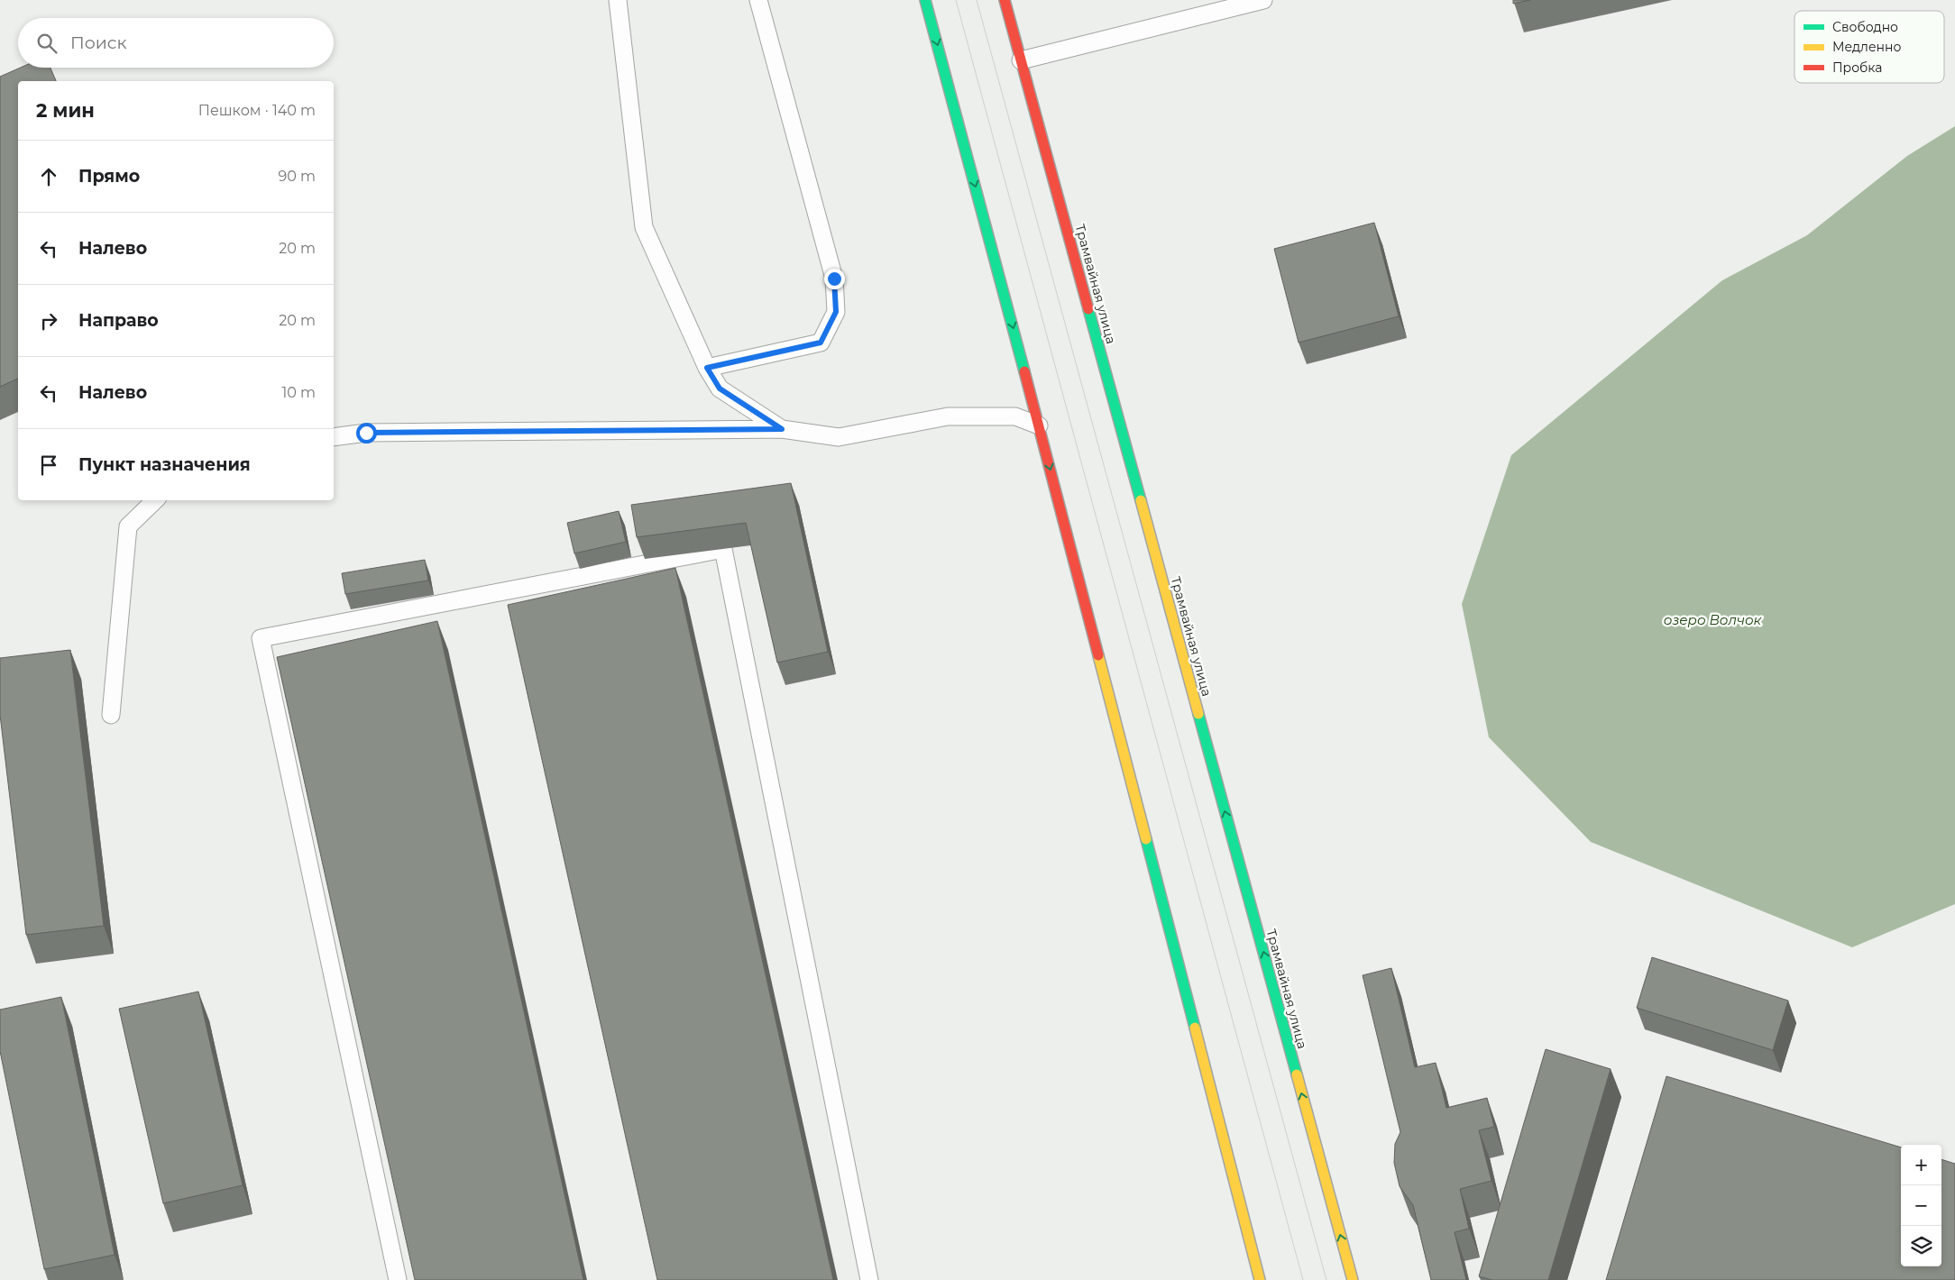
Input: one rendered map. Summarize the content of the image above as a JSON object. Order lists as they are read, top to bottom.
{
  "streets": {
    "main road": ["Трамвайная улица"]
  },
  "water": ["озеро Волчок"],
  "legend": ["Свободно", "Медленно", "Пробка"],
  "page": {
    "search": "Поиск",
    "heading": ["2 мин", "Пешком · 140 m"],
    "list": [
      ["Прямо", "90 m"],
      ["Налево", "20 m"],
      ["Направо", "20 m"],
      ["Налево", "10 m"],
      "Пункт назначения"
    ],
    "map_buttons": ["+", "−"]
  }
}
